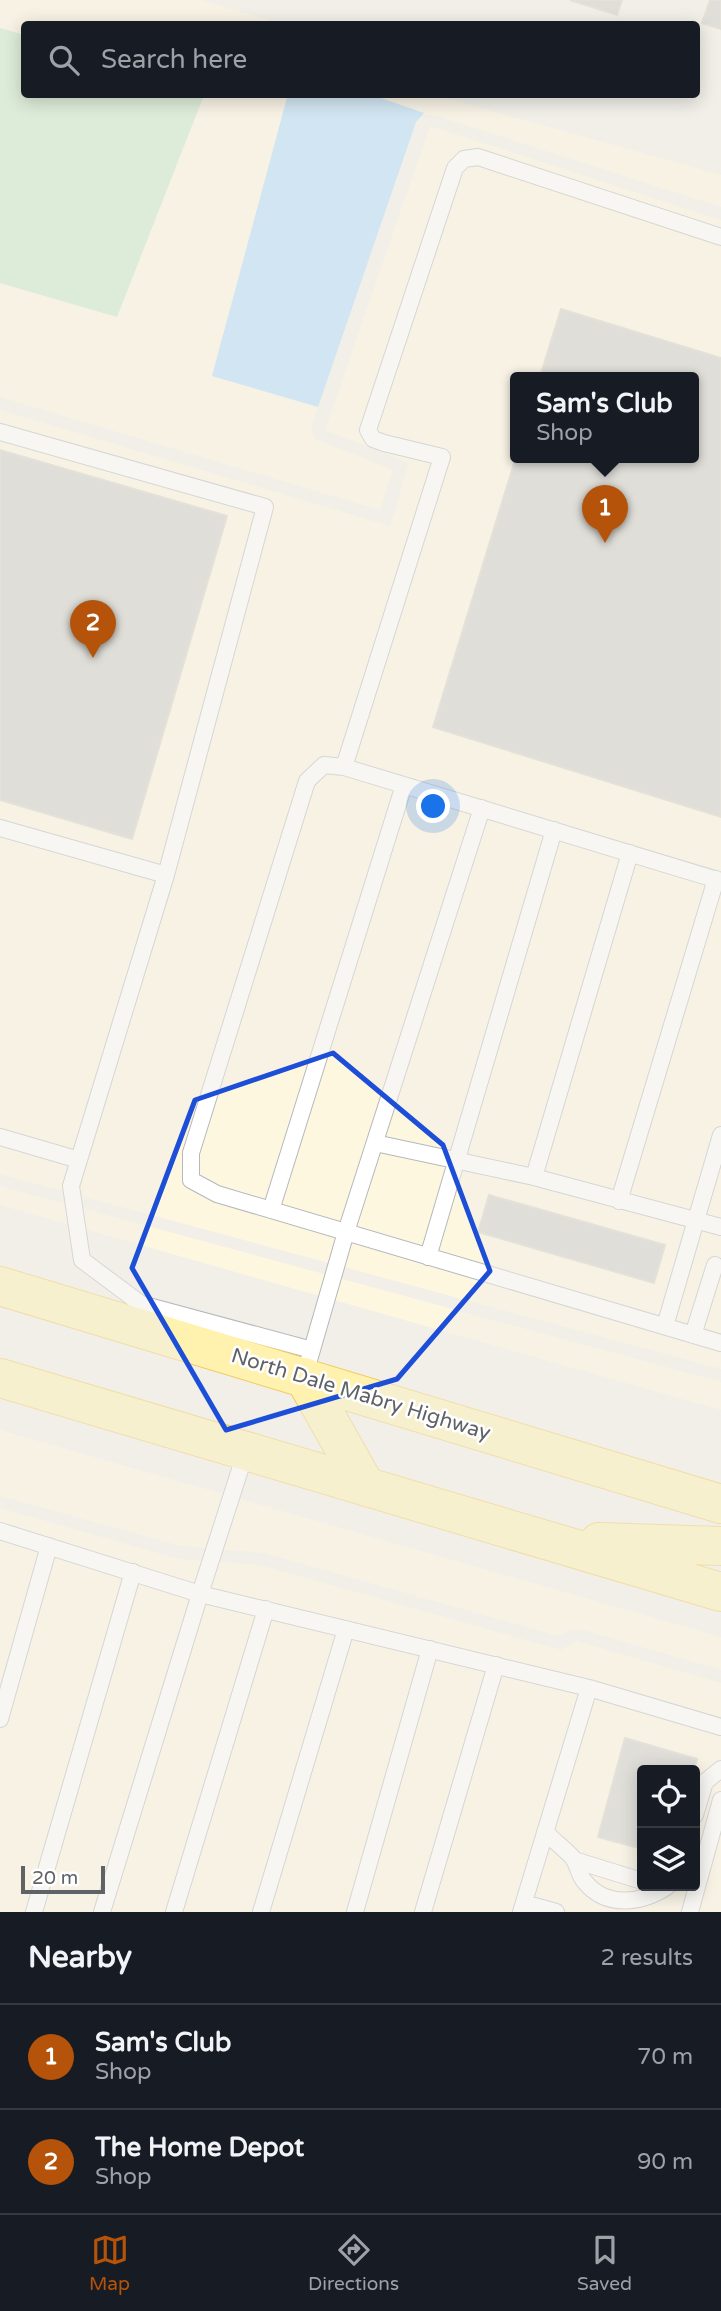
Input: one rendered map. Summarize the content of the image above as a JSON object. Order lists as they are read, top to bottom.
{
  "streets": {
    "main road": ["North Dale Mabry Highway"]
  },
  "scale_bar": "20 m",
  "page": {
    "search": "Search here",
    "popup": ["Sam's Club", "Shop"],
    "pins": ["1", "2"],
    "scale": "20 m",
    "heading": ["Nearby", "2 results"],
    "list": [
      {
        "mark": "1",
        "name": "Sam's Club",
        "note": "Shop",
        "value": "70 m"
      },
      {
        "mark": "2",
        "name": "The Home Depot",
        "note": "Shop",
        "value": "90 m"
      }
    ],
    "nav": ["Map", "Directions", "Saved"]
  }
}
